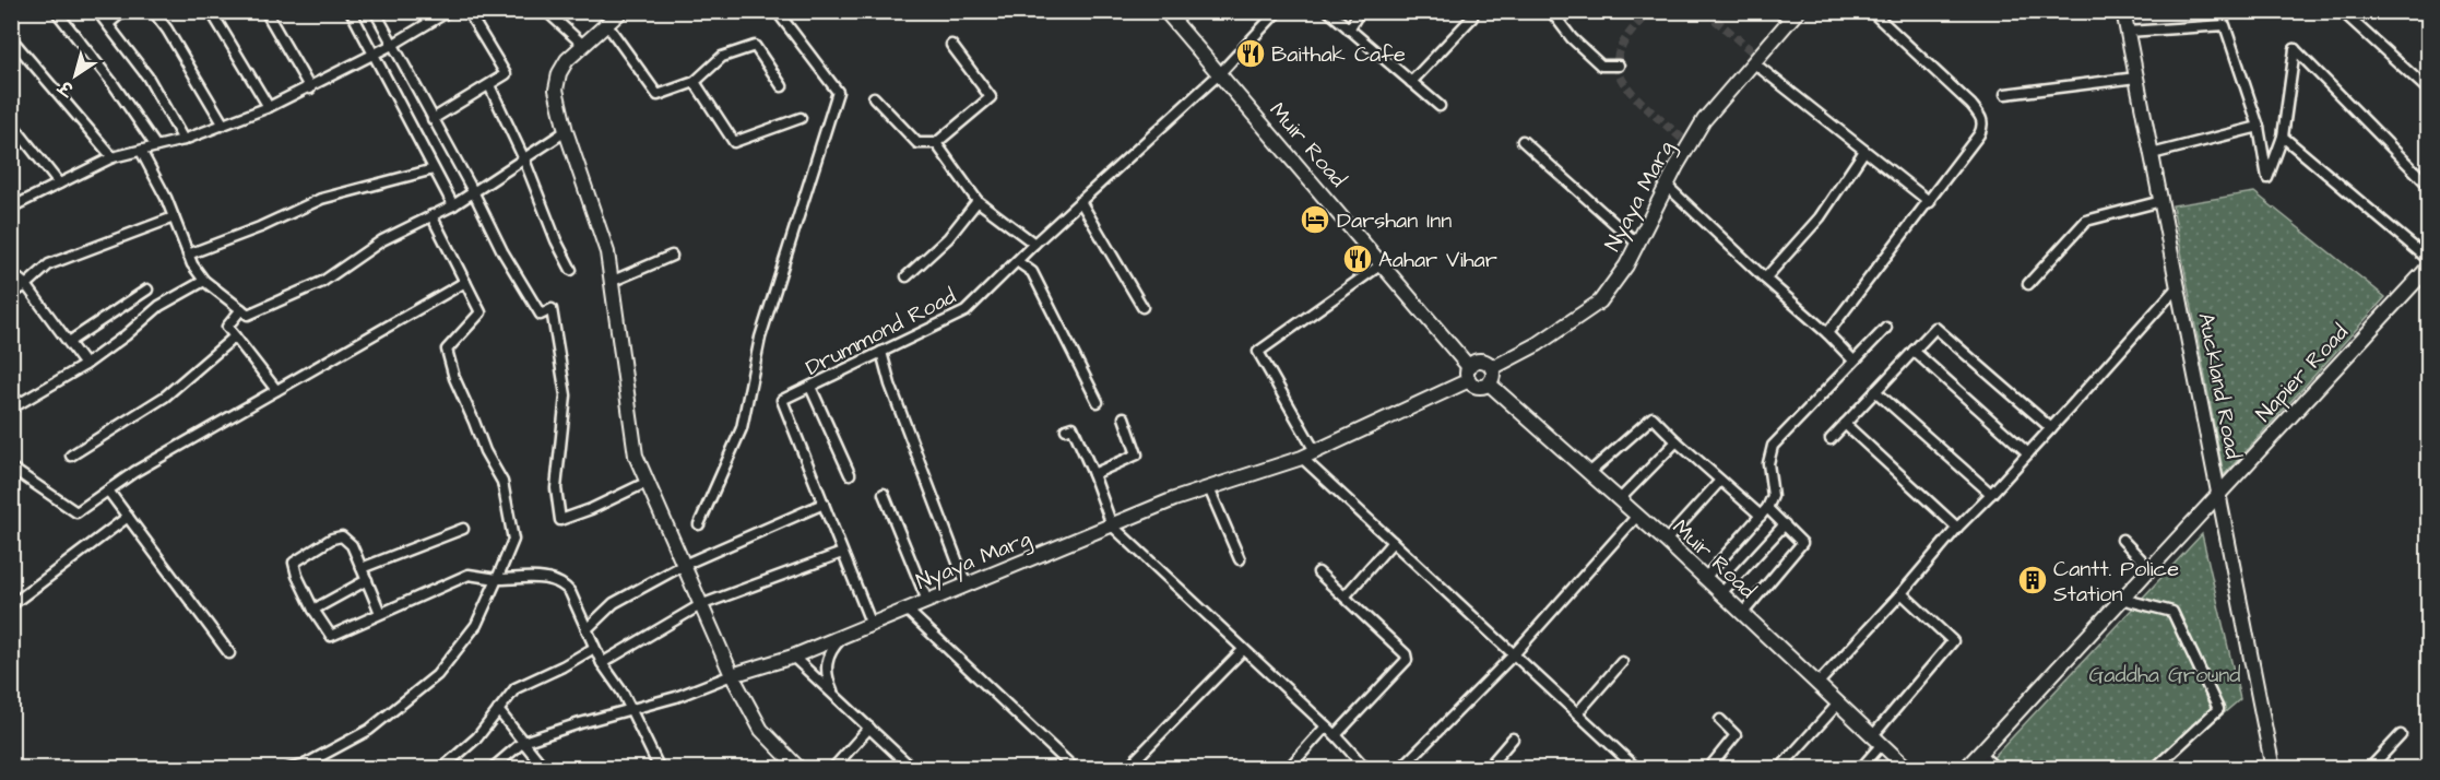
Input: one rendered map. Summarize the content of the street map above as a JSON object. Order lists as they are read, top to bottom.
{
  "streets": {
    "street": [
      "Muir Road",
      "Nyaya Marg",
      "Drummond Road",
      "Napier Road",
      "Auckland Road"
    ]
  },
  "crossings": [
    ["Muir Road", "Nyaya Marg"],
    ["Muir Road", "Drummond Road"],
    ["Nyaya Marg", "Drummond Road"],
    ["Napier Road", "Auckland Road"]
  ],
  "parks": ["Gaddha Ground"],
  "places": {
    "restaurant": ["Baithak Cafe", "Aahar Vihar"],
    "hotel": ["Darshan Inn"],
    "building": ["Cantt. Police Station"]
  },
  "north": "bottom left"
}
